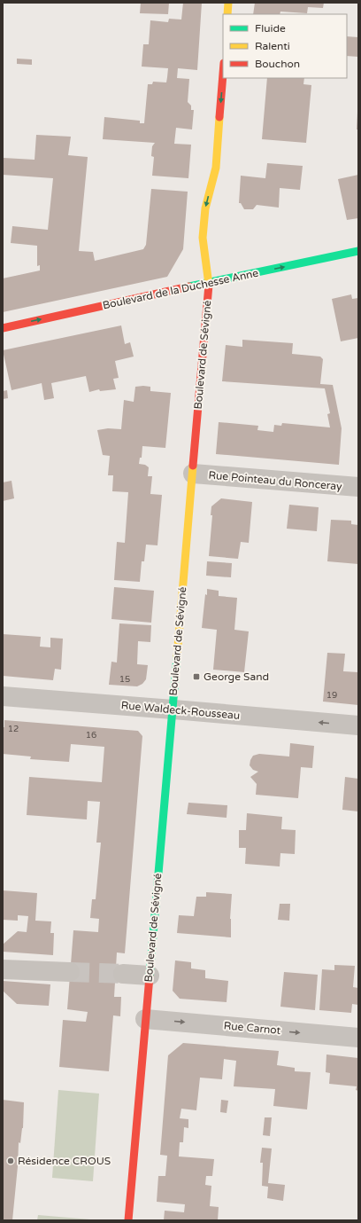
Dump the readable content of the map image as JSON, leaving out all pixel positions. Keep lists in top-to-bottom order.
{
  "streets": {
    "street": [
      "Boulevard de la Duchesse Anne",
      "Boulevard de Sévigné",
      "Rue Pointeau du Ronceray",
      "Rue Waldeck-Rousseau",
      "Rue Carnot"
    ]
  },
  "crossings": [
    ["Boulevard de la Duchesse Anne", "Boulevard de Sévigné"],
    ["Boulevard de Sévigné", "Rue Pointeau du Ronceray"],
    ["Boulevard de Sévigné", "Rue Waldeck-Rousseau"],
    ["Boulevard de Sévigné", "Rue Carnot"]
  ],
  "one_way": ["Boulevard de la Duchesse Anne", "Rue Waldeck-Rousseau", "Rue Carnot"],
  "places": {
    "transit": ["George Sand"],
    "other": ["Résidence CROUS"]
  },
  "house_numbers": [
    "15",
    "19",
    "12",
    "16"
  ],
  "legend": ["Fluide", "Ralenti", "Bouchon"]
}
